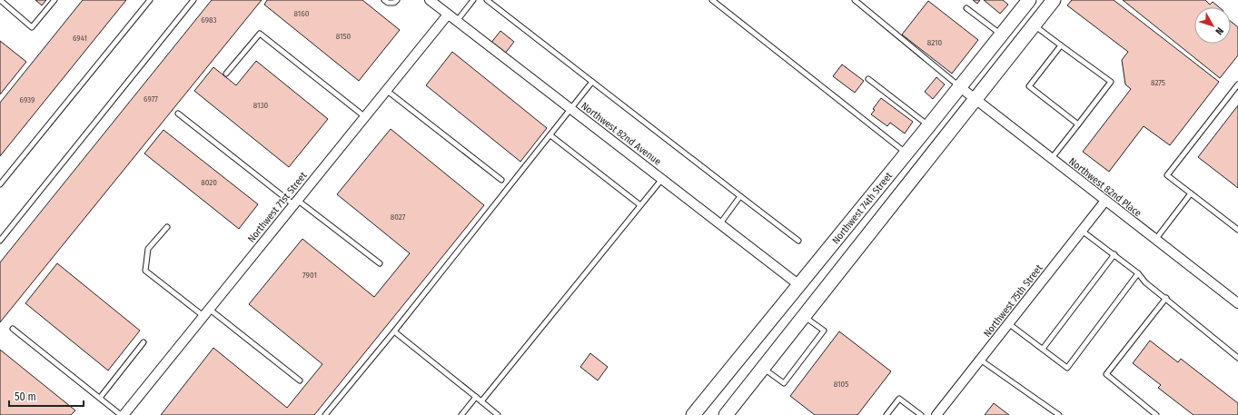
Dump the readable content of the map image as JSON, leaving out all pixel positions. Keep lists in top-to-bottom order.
{
  "streets": {
    "main road": ["Northwest 74th Street"],
    "street": [
      "Northwest 82nd Avenue",
      "Northwest 82nd Place",
      "Northwest 71st Street",
      "Northwest 75th Street"
    ]
  },
  "crossings": [
    ["Northwest 82nd Avenue", "Northwest 71st Street"],
    ["Northwest 82nd Avenue", "Northwest 74th Street"],
    ["Northwest 82nd Place", "Northwest 74th Street"],
    ["Northwest 82nd Place", "Northwest 75th Street"]
  ],
  "house_numbers": [
    "8160",
    "6983",
    "8150",
    "6941",
    "8210",
    "8275",
    "6977",
    "6939",
    "8130",
    "8020",
    "8027",
    "7901",
    "8105"
  ],
  "scale_bar": "50 m",
  "north": "bottom right"
}
